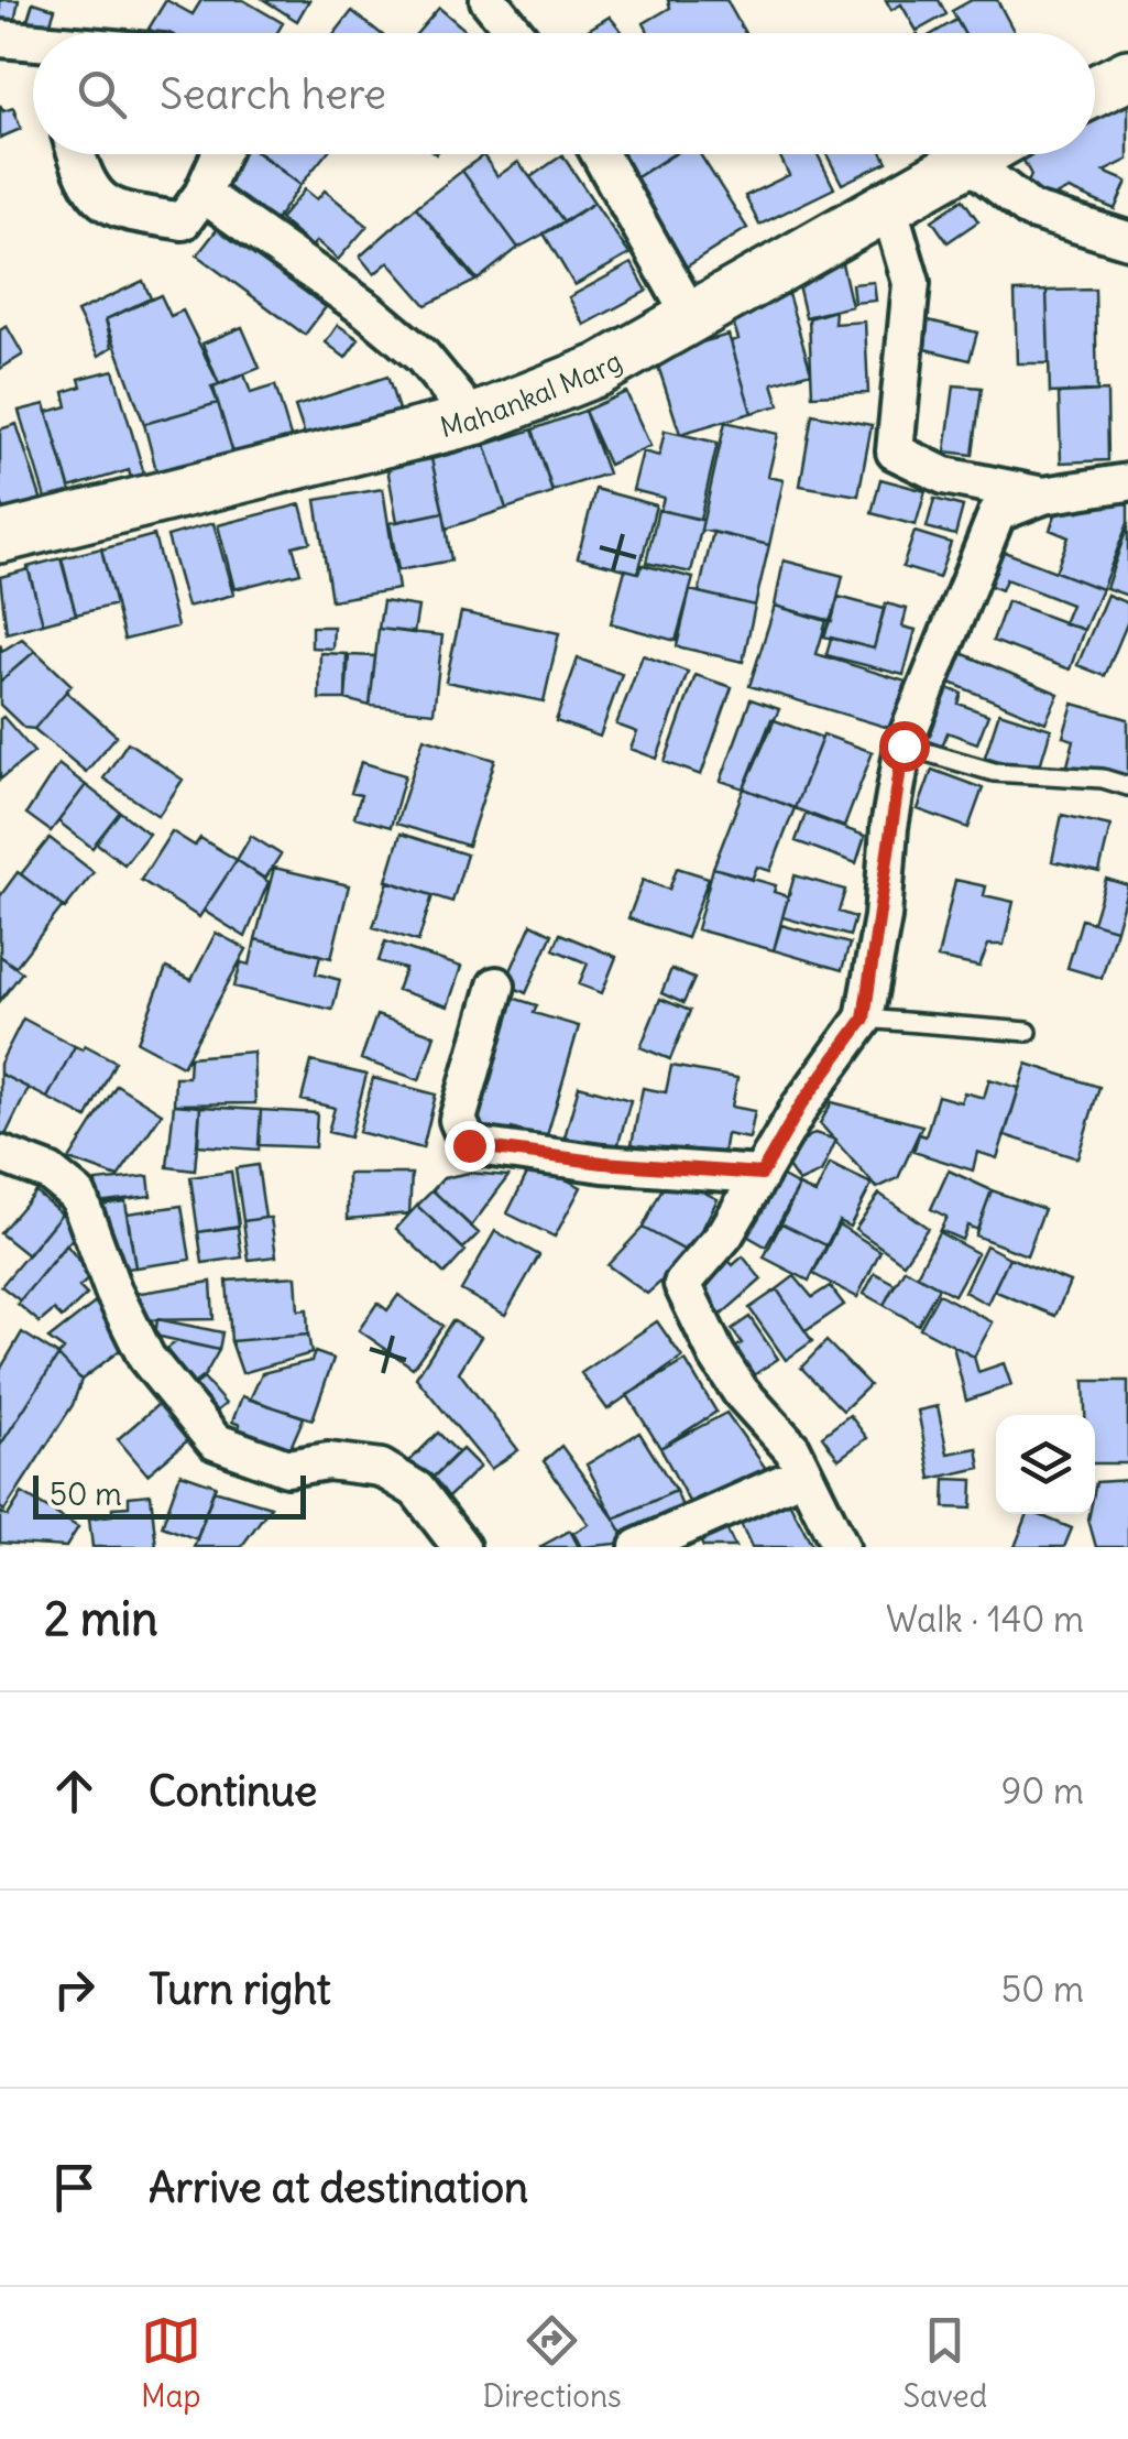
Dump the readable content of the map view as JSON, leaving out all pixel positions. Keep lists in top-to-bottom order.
{
  "streets": {
    "main road": ["Mahankal Marg"]
  },
  "scale_bar": "50 m",
  "page": {
    "search": "Search here",
    "scale": "50 m",
    "heading": ["2 min", "Walk · 140 m"],
    "list": [
      ["Continue", "90 m"],
      ["Turn right", "50 m"],
      "Arrive at destination"
    ],
    "nav": ["Map", "Directions", "Saved"]
  }
}
